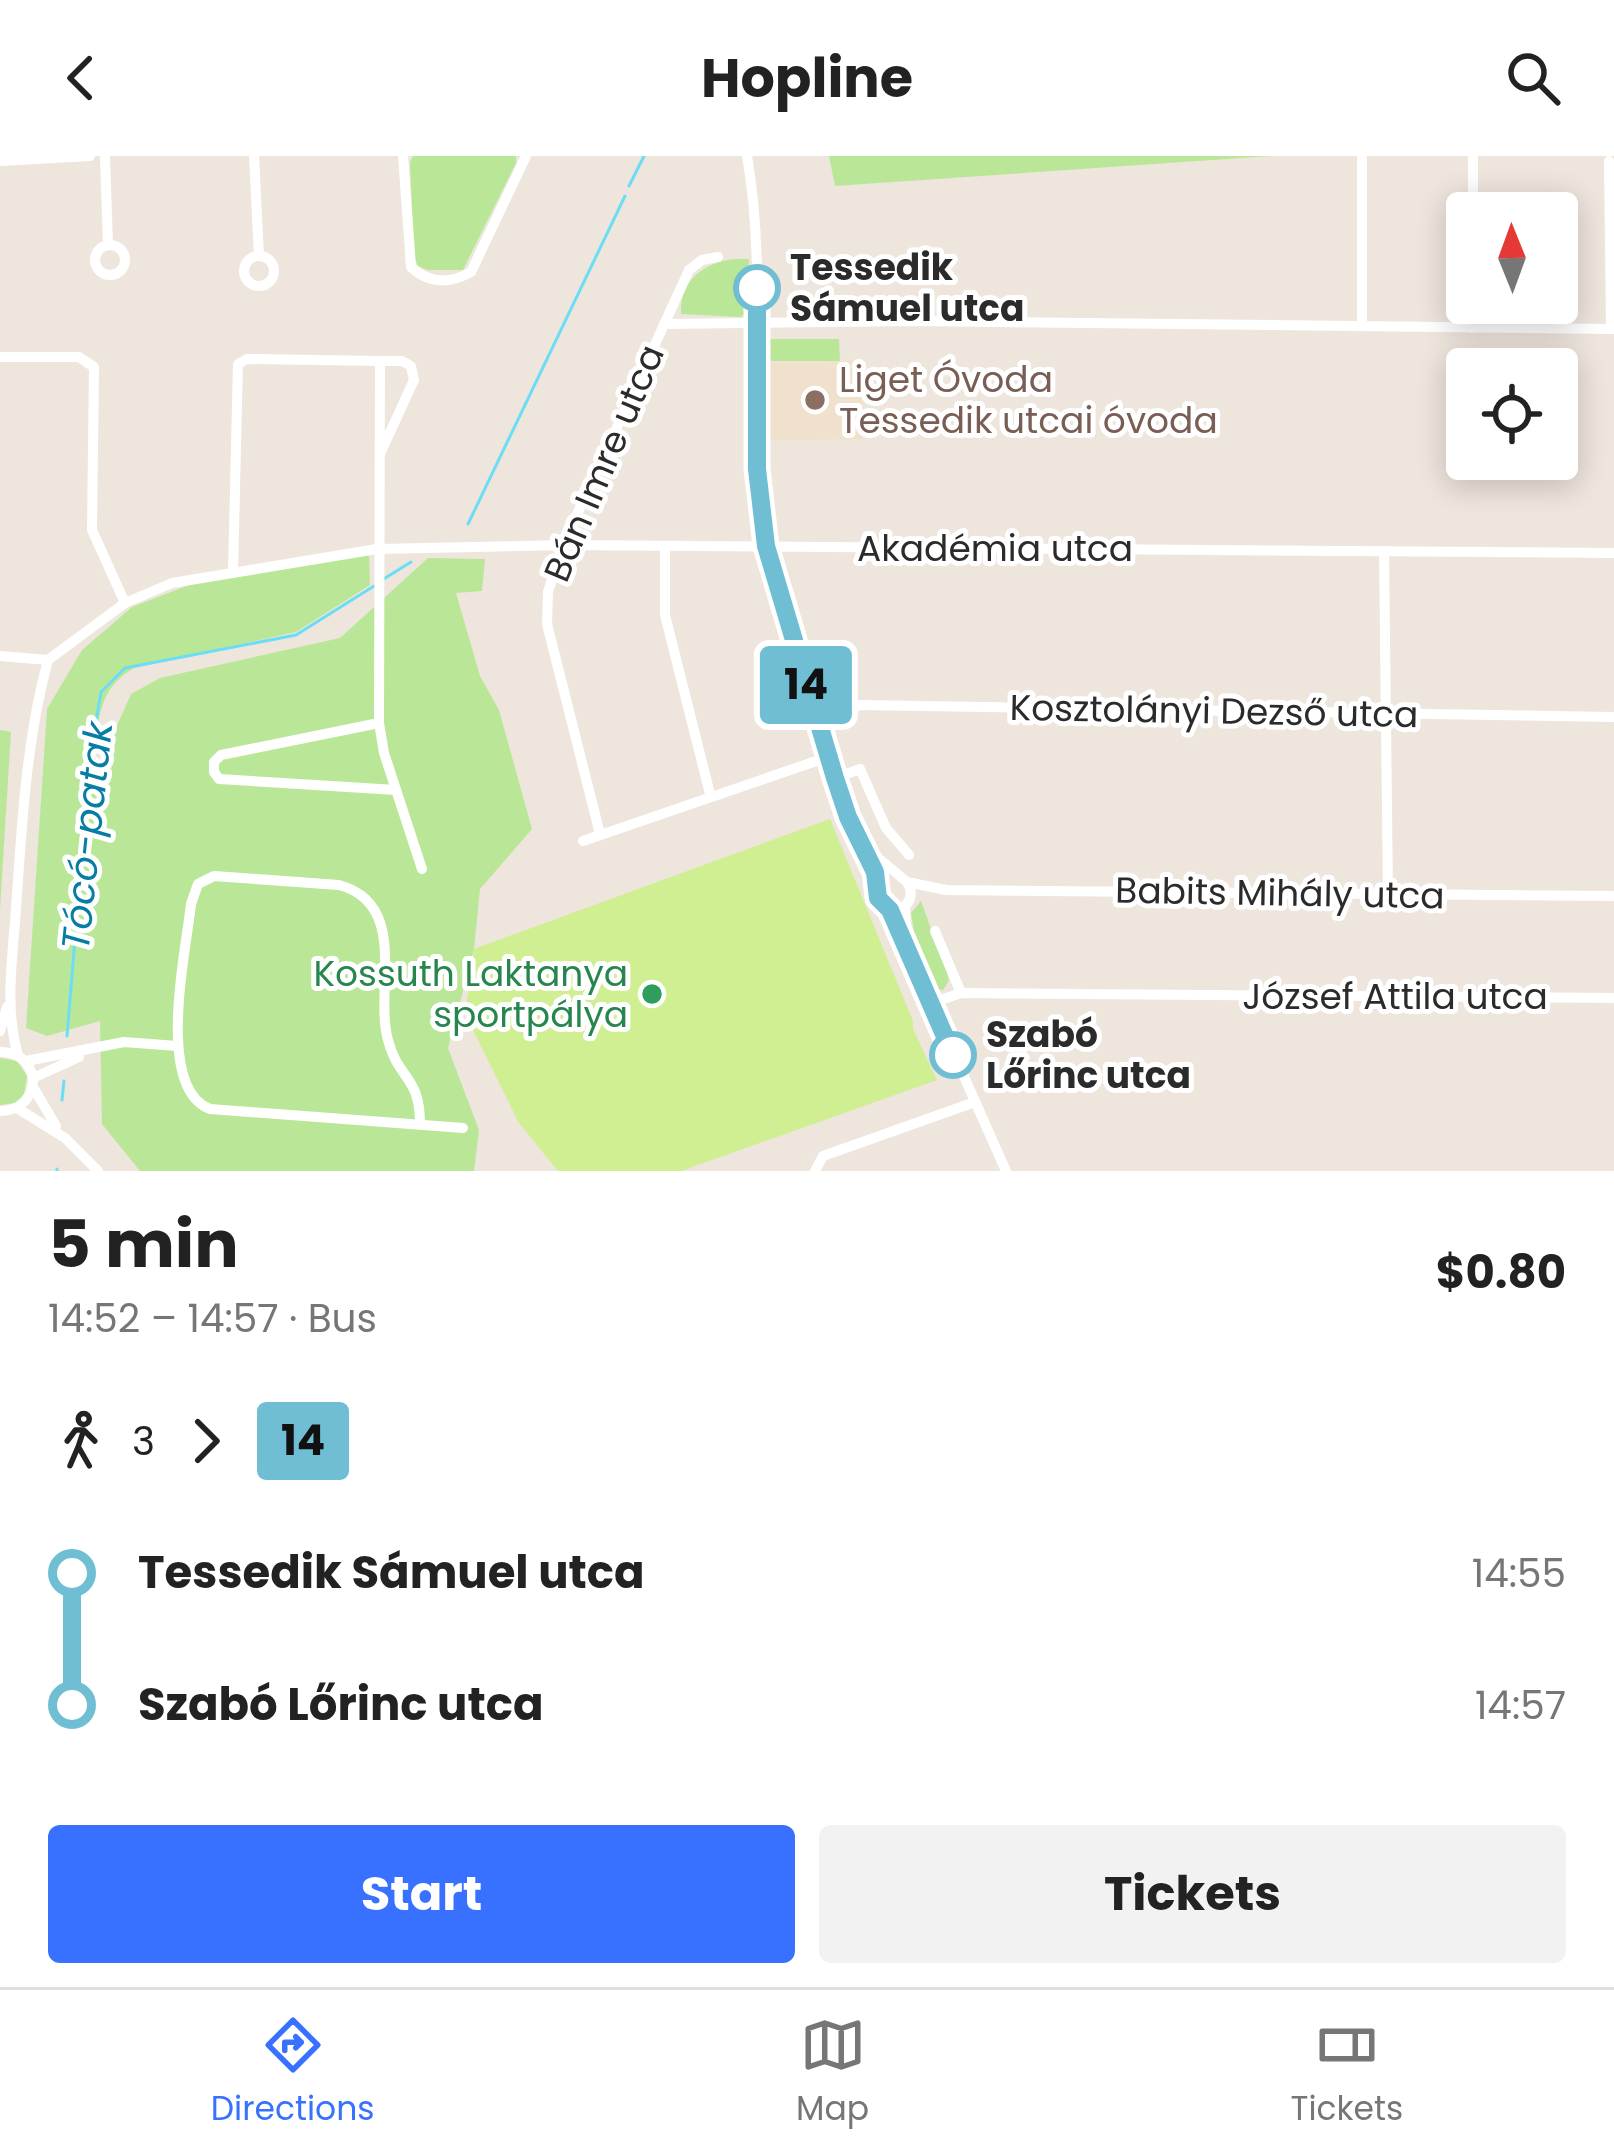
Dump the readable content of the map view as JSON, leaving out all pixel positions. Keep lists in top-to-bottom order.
{
  "streets": {
    "street": [
      "Bán Imre utca",
      "Akadémia utca",
      "Kosztolányi Dezső utca",
      "Babits Mihály utca",
      "József Attila utca"
    ]
  },
  "crossings": [
    ["Bán Imre utca", "Akadémia utca"]
  ],
  "water": ["Tócó-patak"],
  "places": [
    "Tessedik Sámuel utca",
    "Liget Óvoda Tessedik utcai óvoda",
    "Kossuth Laktanya sportpálya",
    "Szabó Lőrinc utca"
  ],
  "lines": ["bus line 14"],
  "north": "top",
  "page": {
    "header": "Hopline",
    "on_map": "14",
    "heading": ["5 min", "14:52 – 14:57 · Bus", "$0.80"],
    "legs": ["3", "14"],
    "list": [
      {
        "name": "Tessedik Sámuel utca",
        "value": "14:55"
      },
      {
        "name": "Szabó Lőrinc utca",
        "value": "14:57"
      }
    ],
    "buttons": ["Start", "Tickets"],
    "tabs": ["Directions", "Map", "Tickets"]
  }
}
